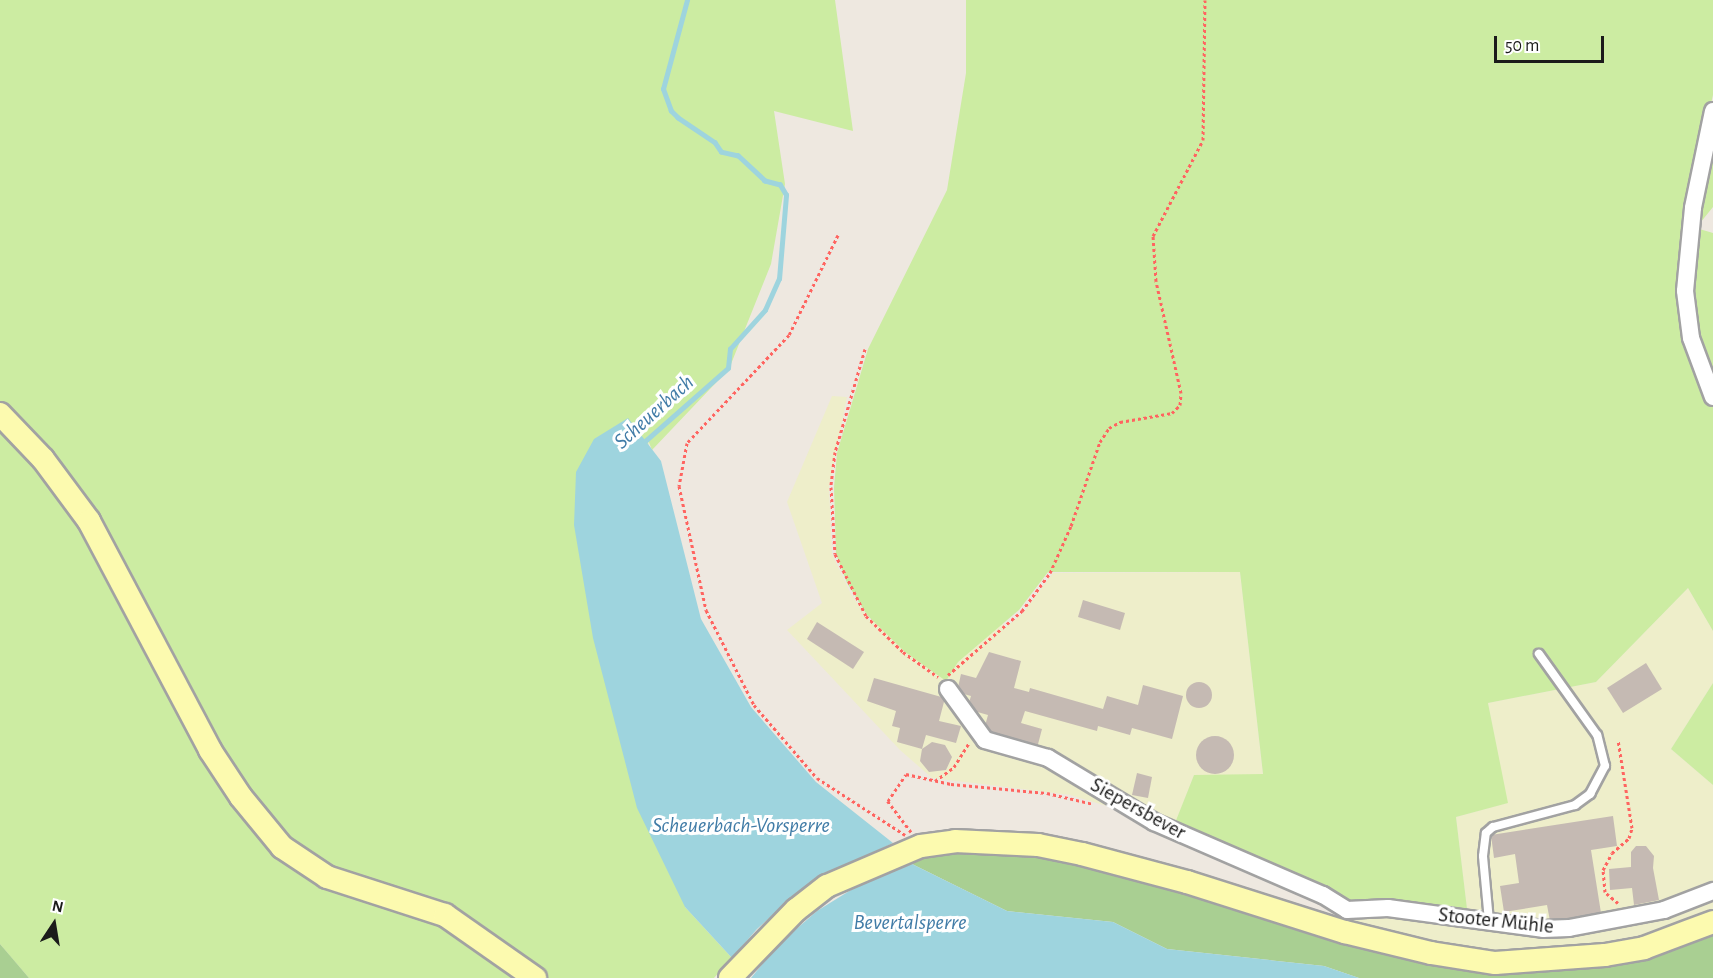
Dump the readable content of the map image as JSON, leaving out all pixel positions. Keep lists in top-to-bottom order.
{
  "streets": {
    "street": ["Siepersbever", "Stooter Mühle"]
  },
  "crossings": [
    ["Siepersbever", "Stooter Mühle"]
  ],
  "water": ["Scheuerbach", "Scheuerbach-Vorsperre", "Bevertalsperre"],
  "scale_bar": "50 m",
  "north": "top"
}
